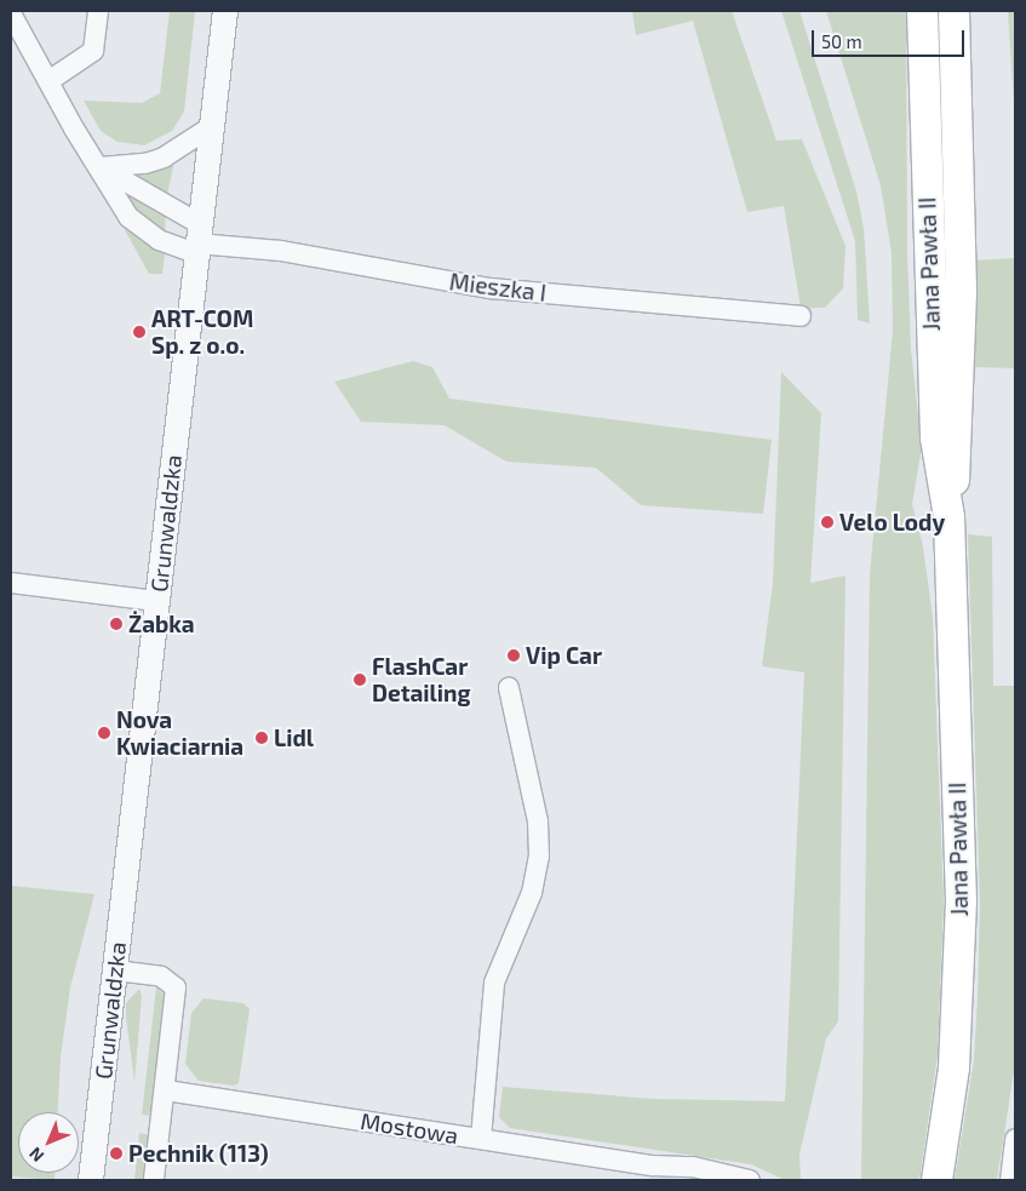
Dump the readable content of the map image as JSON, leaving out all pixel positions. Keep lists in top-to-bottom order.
{
  "streets": {
    "main road": ["Jana Pawła II"],
    "street": ["Mieszka I", "Grunwaldzka", "Mostowa"]
  },
  "crossings": [
    ["Mieszka I", "Grunwaldzka"]
  ],
  "places": [
    "ART-COM Sp. z o.o.",
    "Velo Lody",
    "Żabka",
    "Vip Car",
    "FlashCar Detailing",
    "Nova Kwiaciarnia",
    "Lidl",
    "Pechnik (113)"
  ],
  "scale_bar": "50 m",
  "north": "bottom left"
}
